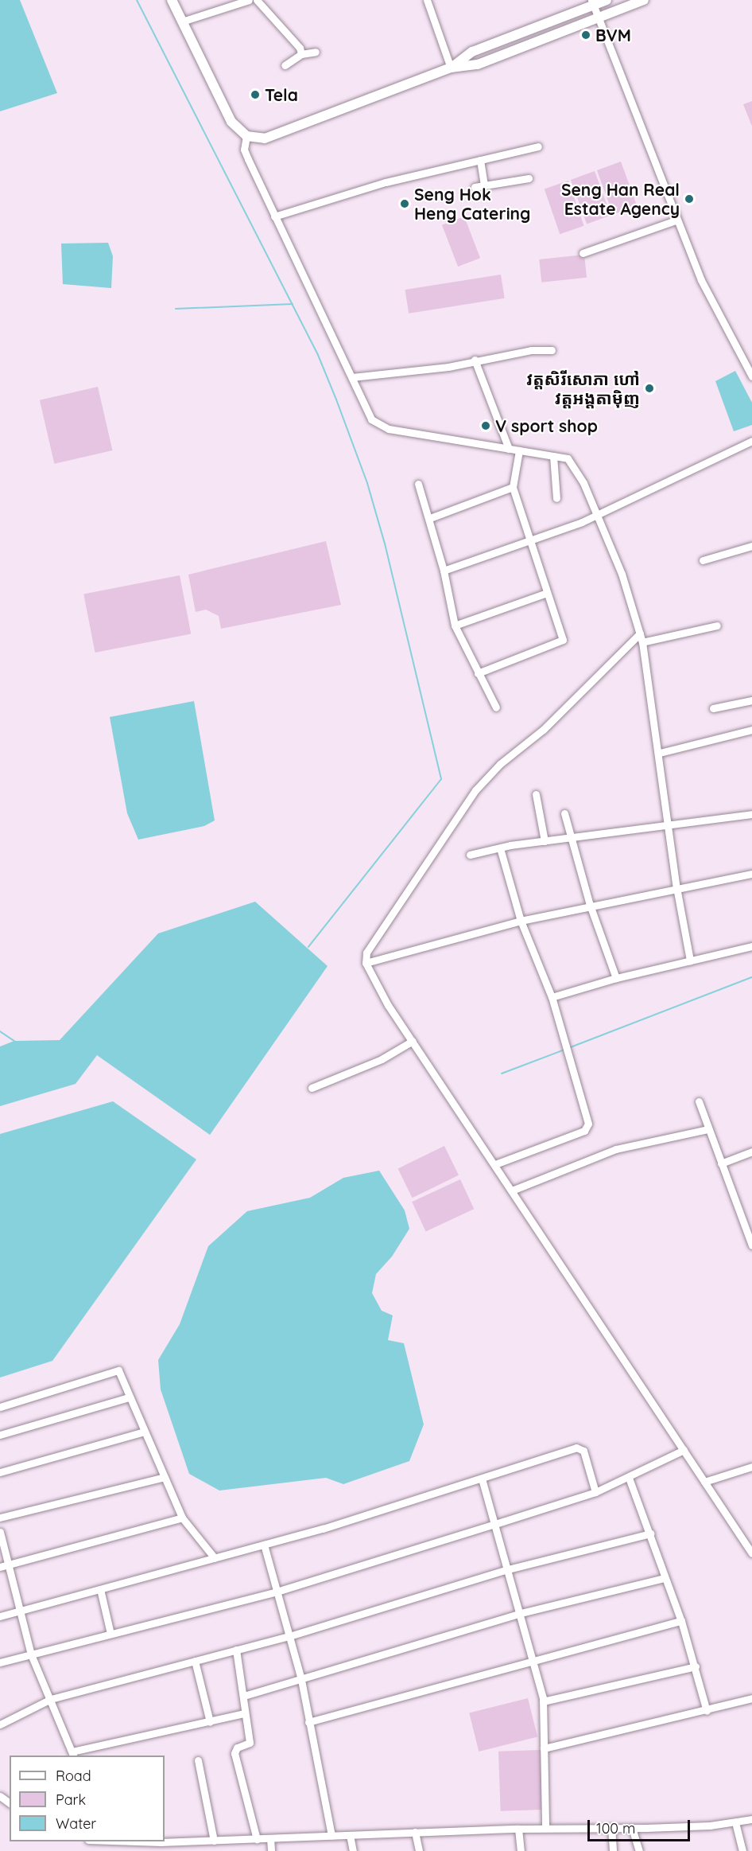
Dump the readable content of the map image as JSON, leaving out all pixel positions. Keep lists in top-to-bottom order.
{
  "places": [
    "BVM",
    "Tela",
    "Seng Han Real Estate Agency",
    "Seng Hok Heng Catering",
    "វត្តសិរីសោភា ហៅ វត្តអង្តតាម៉ិញ",
    "V sport shop"
  ],
  "legend": ["Road", "Park", "Water"],
  "scale_bar": "100 m"
}
